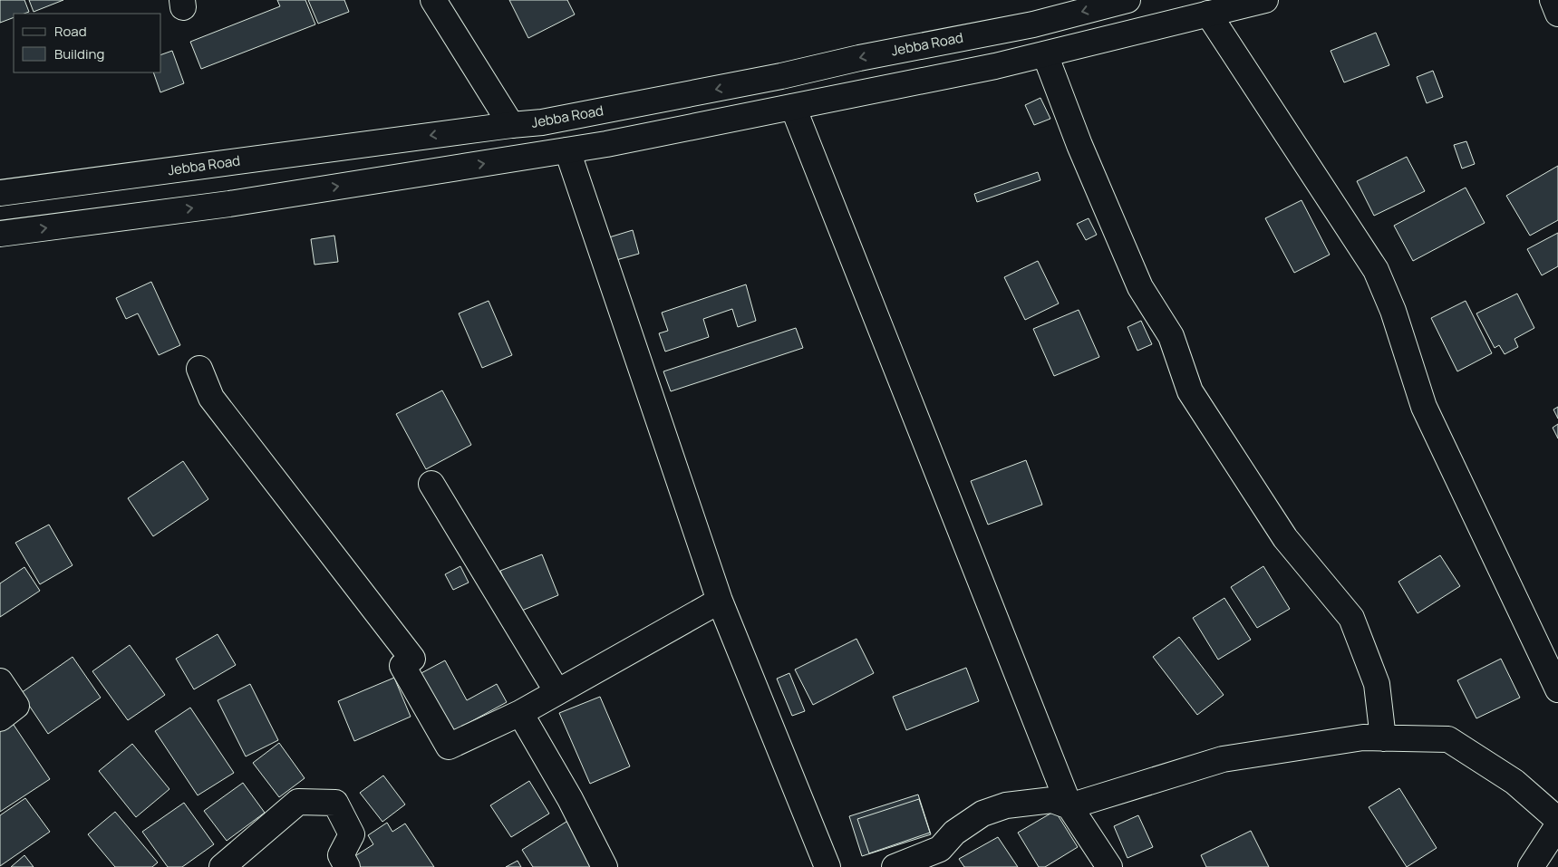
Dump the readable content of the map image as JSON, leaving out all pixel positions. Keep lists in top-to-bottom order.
{
  "streets": {
    "main road": ["Jebba Road"]
  },
  "legend": ["Road", "Building"]
}
